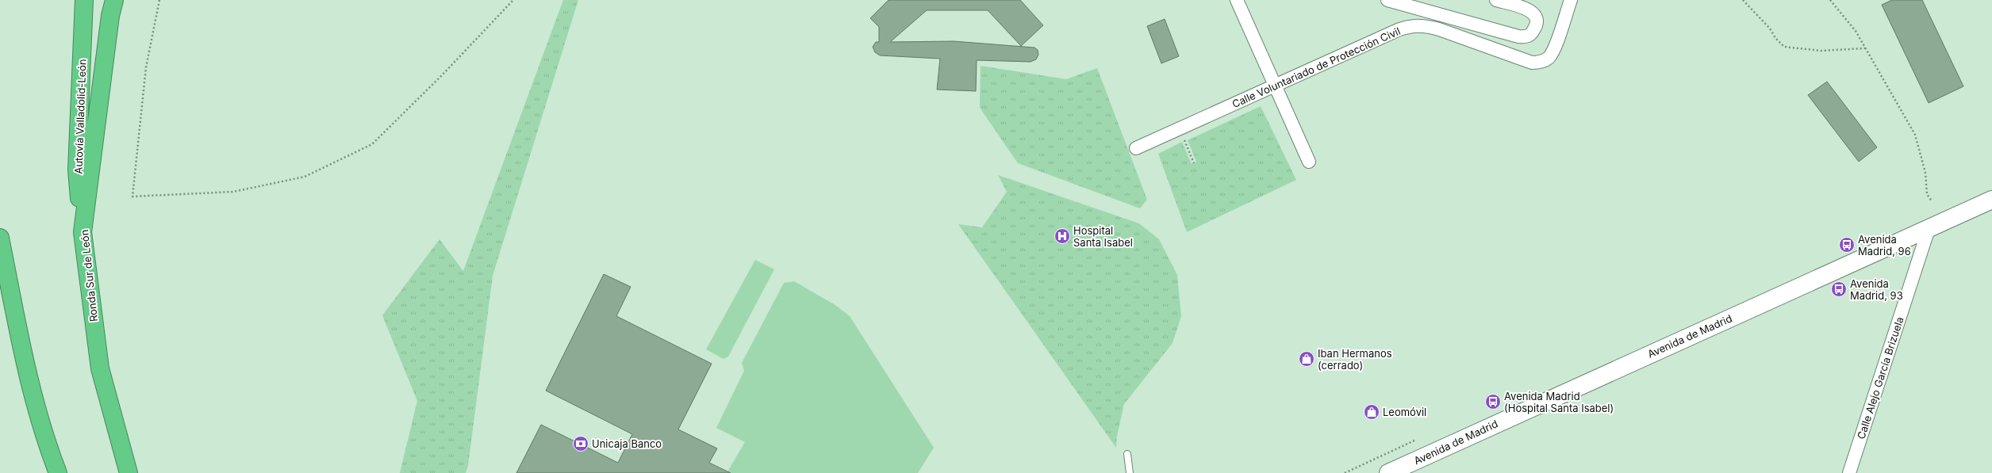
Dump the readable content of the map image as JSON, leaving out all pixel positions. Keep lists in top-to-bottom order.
{
  "streets": {
    "highway": ["Autovía Valladolid-León", "Ronda Sur de León"],
    "main road": ["Avenida de Madrid"],
    "street": ["Calle Voluntariado de Protección Civil", "Calle Alejo García Brizuela"]
  },
  "crossings": [
    ["Autovía Valladolid-León", "Ronda Sur de León"],
    ["Avenida de Madrid", "Calle Alejo García Brizuela"]
  ],
  "places": {
    "hospital": ["Hospital Santa Isabel"],
    "bus stop": ["Avenida Madrid, 96", "Avenida Madrid, 93", "Avenida Madrid (Hospital Santa Isabel)"],
    "shop": ["Iban Hermanos (cerrado)", "Leomóvil"],
    "bank": ["Unicaja Banco"]
  }
}
